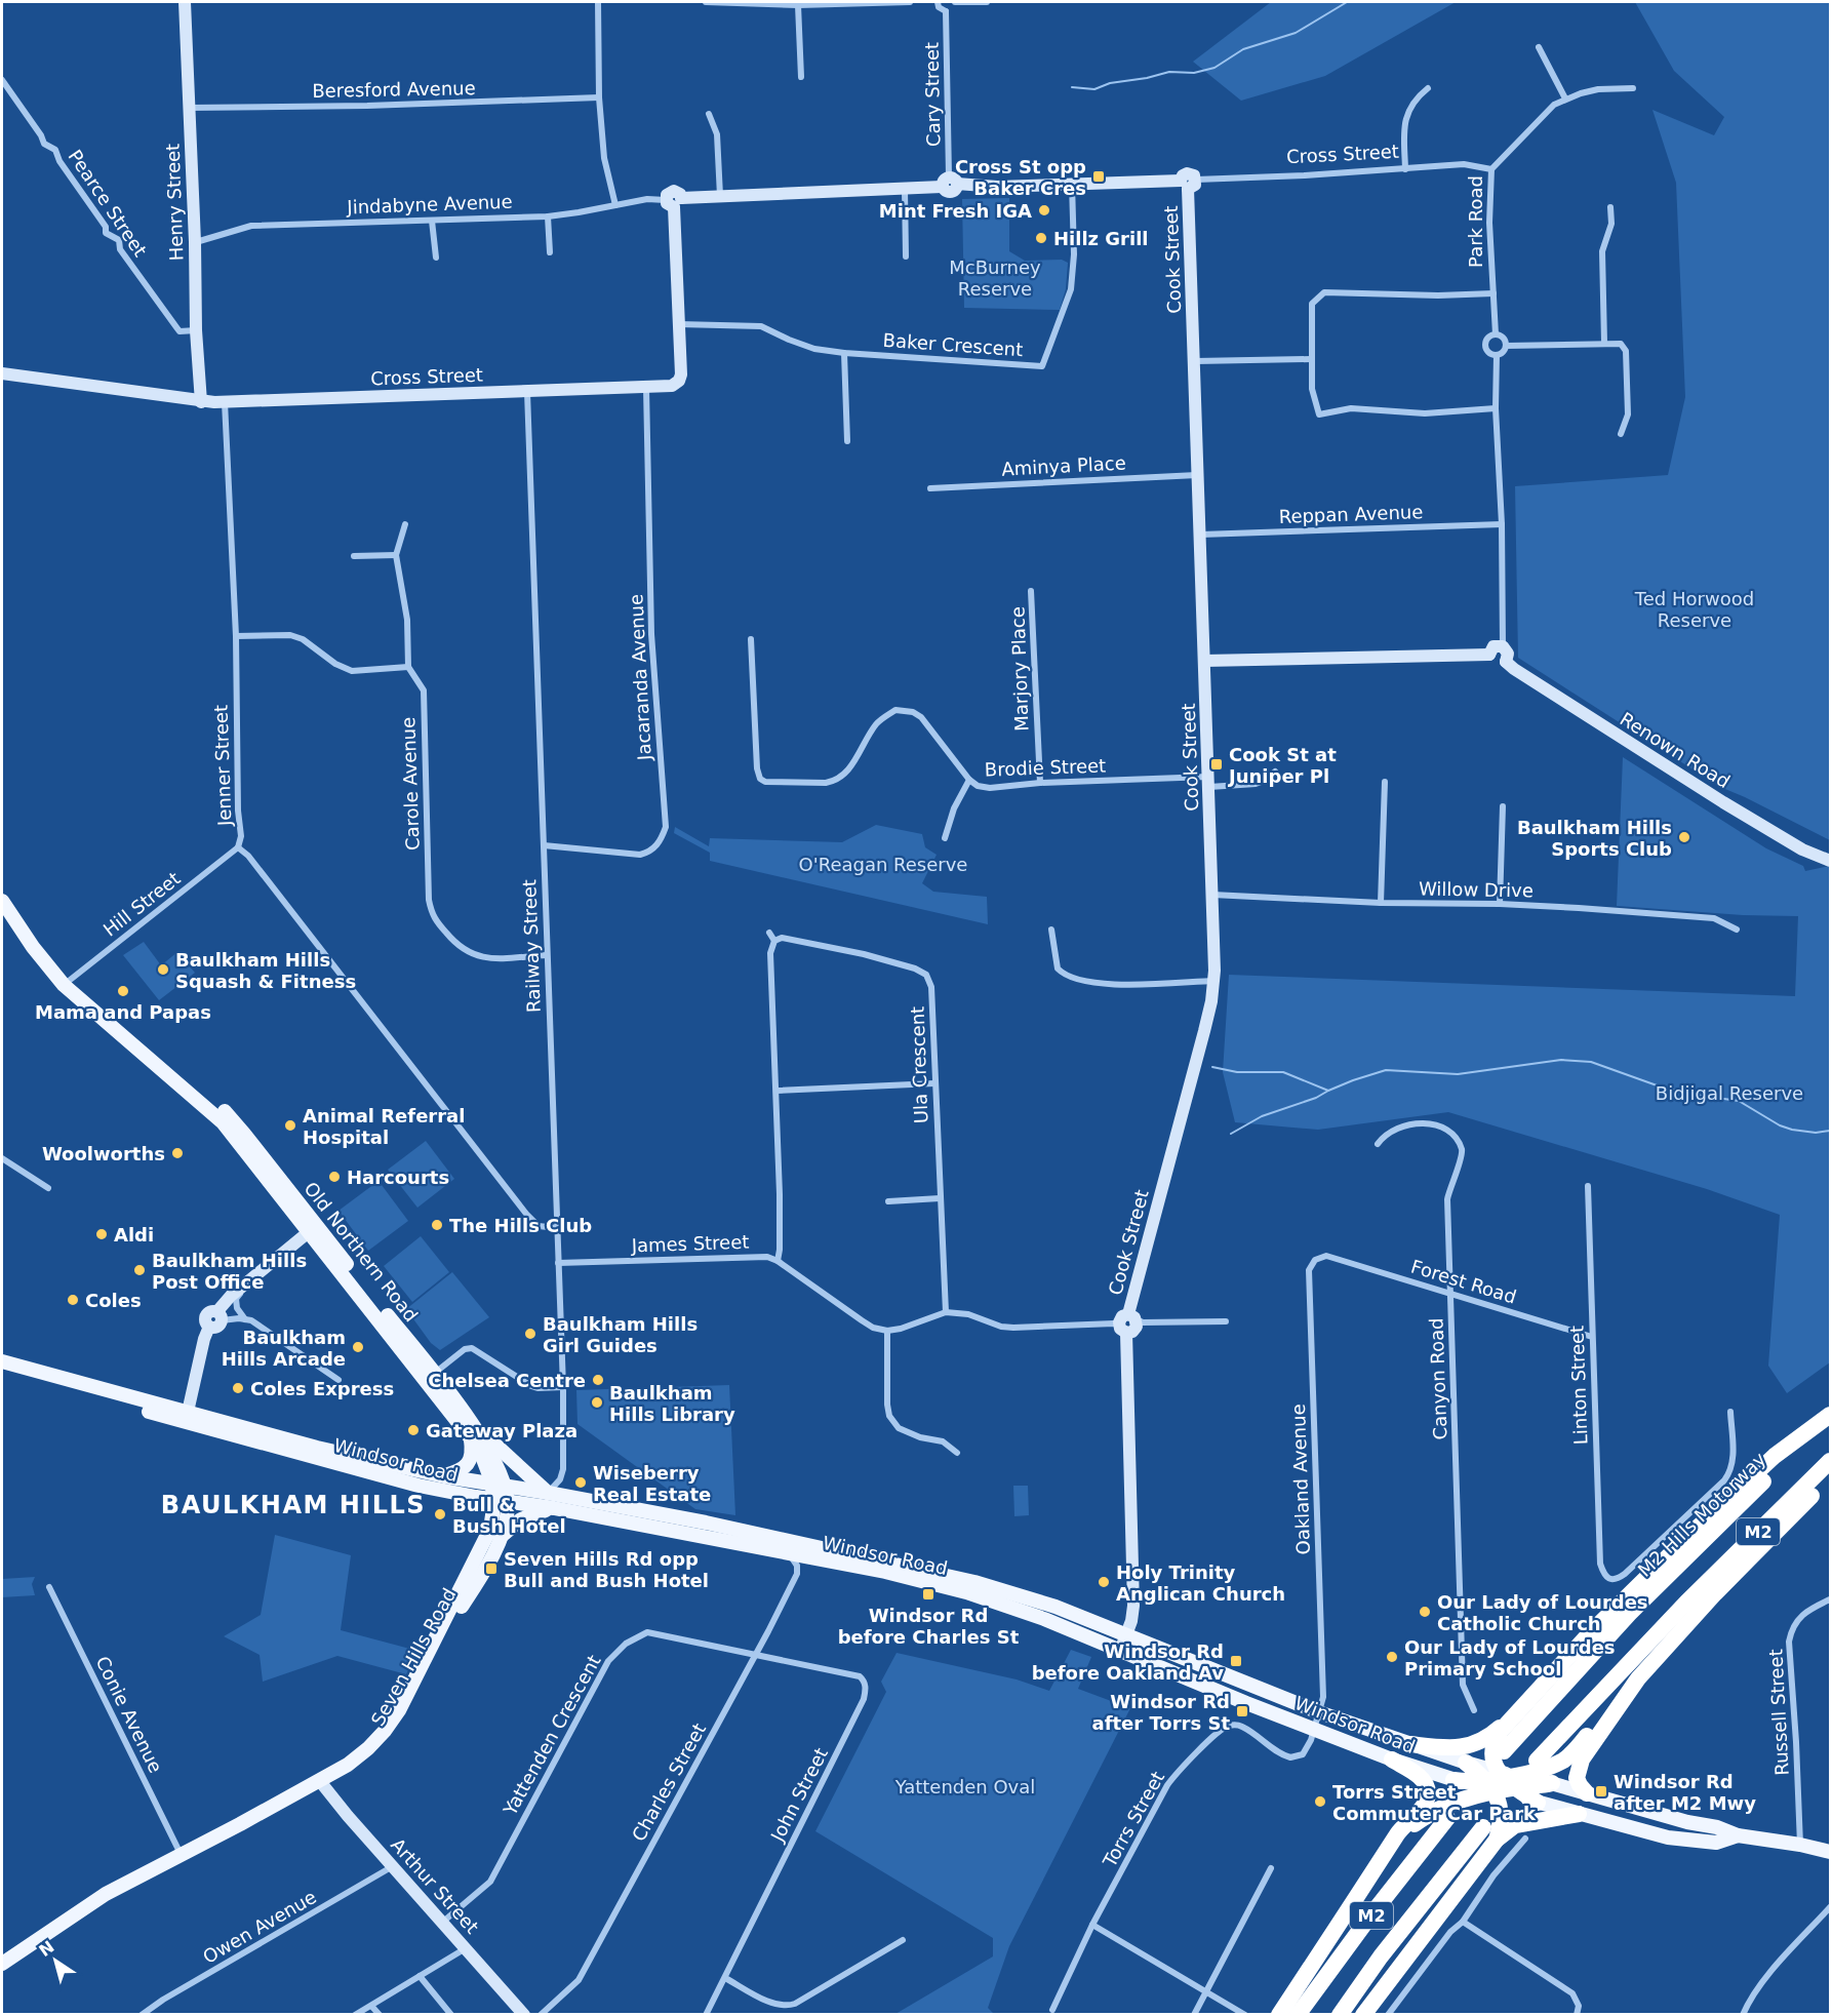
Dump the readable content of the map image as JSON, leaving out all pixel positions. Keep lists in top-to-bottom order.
{
  "streets": {
    "highway": ["M2 Hills Motorway", "M2"],
    "main road": ["Old Northern Road", "Windsor Road", "Seven Hills Road"],
    "street": [
      "Beresford Avenue",
      "Cary Street",
      "Cross Street",
      "Henry Street",
      "Pearce Street",
      "Jindabyne Avenue",
      "Park Road",
      "Cook Street",
      "Baker Crescent",
      "Aminya Place",
      "Reppan Avenue",
      "Marjory Place",
      "Jacaranda Avenue",
      "Renown Road",
      "Jenner Street",
      "Brodie Street",
      "Carole Avenue",
      "Willow Drive",
      "Hill Street",
      "Railway Street",
      "Ula Crescent",
      "James Street",
      "Forest Road",
      "Canyon Road",
      "Linton Street",
      "Oakland Avenue",
      "Russell Street",
      "Conie Avenue",
      "Yattenden Crescent",
      "Charles Street",
      "John Street",
      "Torrs Street",
      "Arthur Street",
      "Owen Avenue"
    ]
  },
  "crossings": [
    ["Beresford Avenue", "Henry Street"],
    ["Cary Street", "Cross Street"],
    ["Cross Street", "Henry Street"],
    ["Cross Street", "Jindabyne Avenue"],
    ["Cross Street", "Park Road"],
    ["Cross Street", "Cook Street"],
    ["Cross Street", "Baker Crescent"],
    ["Cross Street", "Jacaranda Avenue"],
    ["Cross Street", "Jenner Street"],
    ["Cross Street", "Railway Street"],
    ["Henry Street", "Pearce Street"],
    ["Henry Street", "Jindabyne Avenue"],
    ["Cook Street", "Aminya Place"],
    ["Cook Street", "Reppan Avenue"],
    ["Cook Street", "Brodie Street"],
    ["Cook Street", "Willow Drive"],
    ["Marjory Place", "Brodie Street"],
    ["Jacaranda Avenue", "Railway Street"],
    ["Jenner Street", "Hill Street"],
    ["Jenner Street", "Railway Street"],
    ["Carole Avenue", "Railway Street"],
    ["Hill Street", "Old Northern Road"],
    ["Railway Street", "James Street"],
    ["Railway Street", "Windsor Road"],
    ["Old Northern Road", "Windsor Road"],
    ["Old Northern Road", "Seven Hills Road"],
    ["Forest Road", "Canyon Road"],
    ["Forest Road", "Linton Street"],
    ["Forest Road", "Oakland Avenue"],
    ["Windsor Road", "Oakland Avenue"],
    ["Windsor Road", "Seven Hills Road"],
    ["Windsor Road", "Charles Street"],
    ["Windsor Road", "Torrs Street"],
    ["Seven Hills Road", "Conie Avenue"],
    ["Seven Hills Road", "Arthur Street"],
    ["Yattenden Crescent", "Charles Street"],
    ["Yattenden Crescent", "John Street"],
    ["Yattenden Crescent", "Arthur Street"],
    ["Charles Street", "John Street"],
    ["Arthur Street", "Owen Avenue"]
  ],
  "districts": ["BAULKHAM HILLS"],
  "parks": [
    "McBurney Reserve",
    "Ted Horwood Reserve",
    "O'Reagan Reserve",
    "Bidjigal Reserve",
    "Yattenden Oval"
  ],
  "places": {
    "transit": [
      "Cross St opp Baker Cres",
      "Cook St at Juniper Pl",
      "Seven Hills Rd opp Bull and Bush Hotel",
      "Windsor Rd before Charles St",
      "Windsor Rd before Oakland Av",
      "Windsor Rd after Torrs St",
      "Windsor Rd after M2 Mwy"
    ],
    "other": [
      "Mint Fresh IGA",
      "Hillz Grill",
      "Baulkham Hills Sports Club",
      "Baulkham Hills Squash & Fitness",
      "Mama and Papas",
      "Animal Referral Hospital",
      "Woolworths",
      "Harcourts",
      "The Hills Club",
      "Aldi",
      "Baulkham Hills Post Office",
      "Coles",
      "Baulkham Hills Girl Guides",
      "Baulkham Hills Arcade",
      "Chelsea Centre",
      "Coles Express",
      "Baulkham Hills Library",
      "Gateway Plaza",
      "Wiseberry Real Estate",
      "Bull & Bush Hotel",
      "Holy Trinity Anglican Church",
      "Our Lady of Lourdes Catholic Church",
      "Our Lady of Lourdes Primary School",
      "Torrs Street Commuter Car Park"
    ]
  },
  "north": "top left"
}
